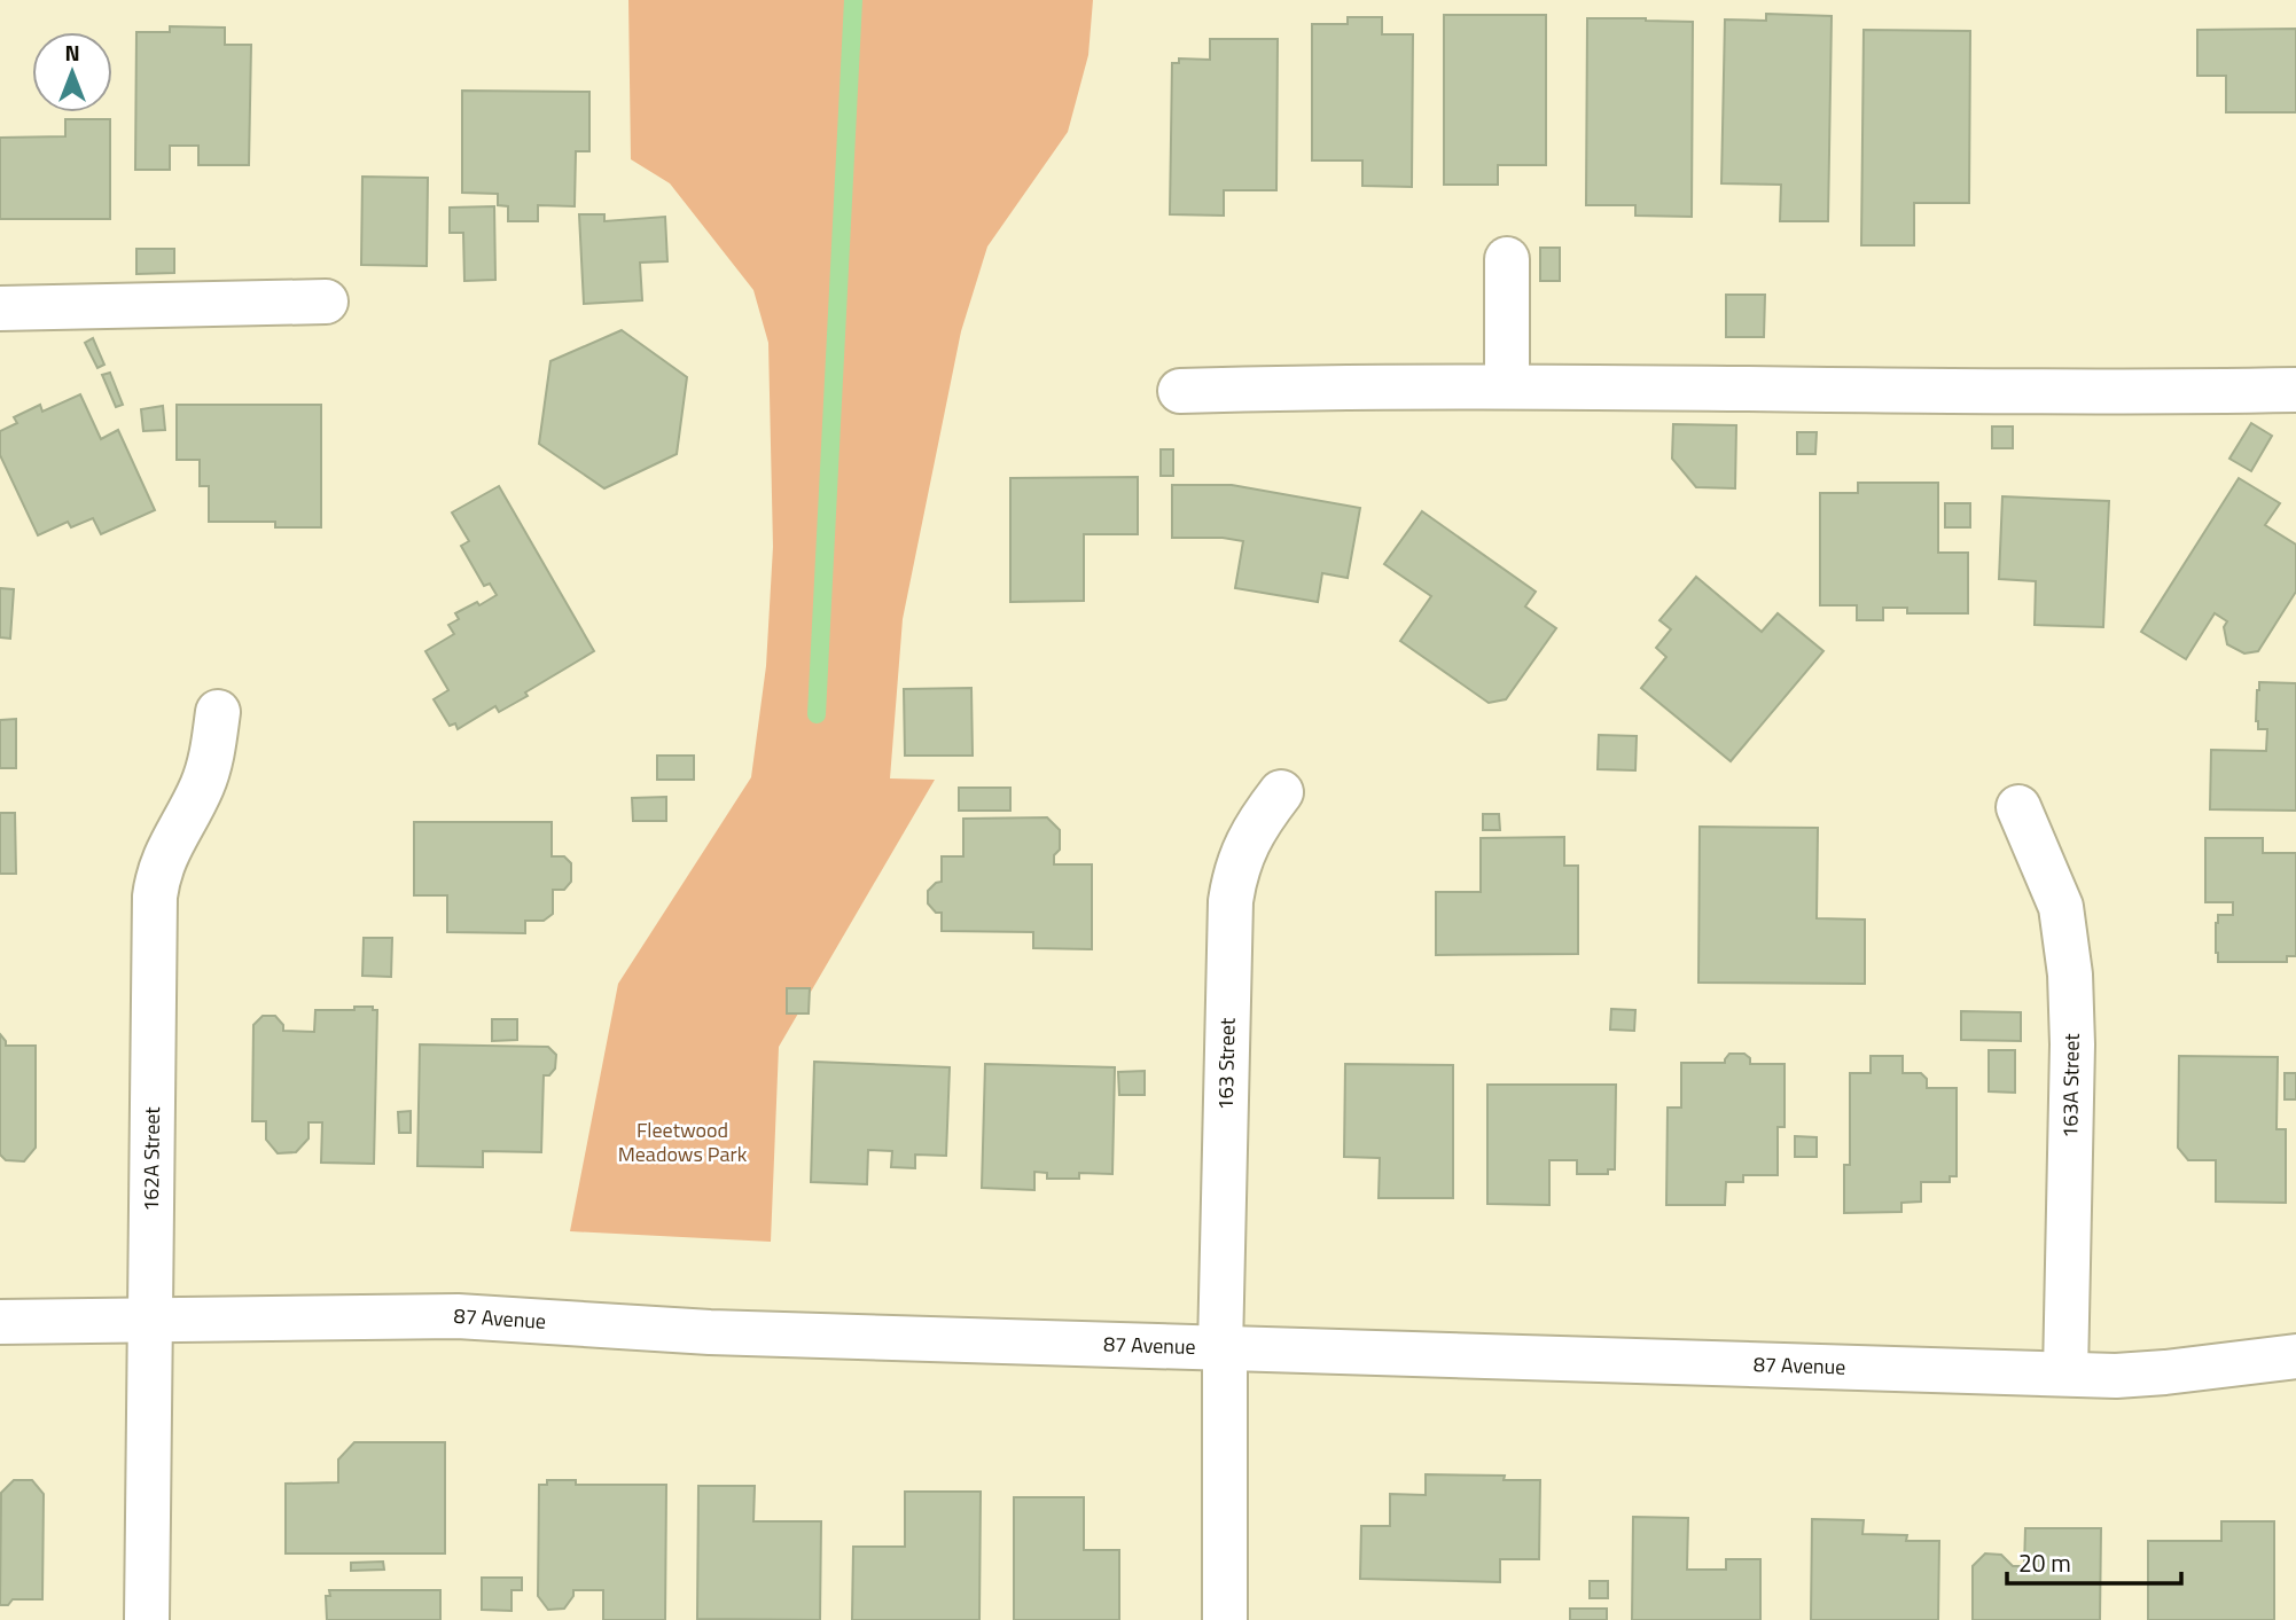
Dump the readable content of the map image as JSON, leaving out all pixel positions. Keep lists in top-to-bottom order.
{
  "streets": {
    "street": [
      "163 Street",
      "163A Street",
      "162A Street",
      "87 Avenue"
    ]
  },
  "crossings": [
    ["163 Street", "87 Avenue"],
    ["163A Street", "87 Avenue"],
    ["162A Street", "87 Avenue"]
  ],
  "parks": ["Fleetwood Meadows Park"],
  "scale_bar": "20 m",
  "north": "top"
}
